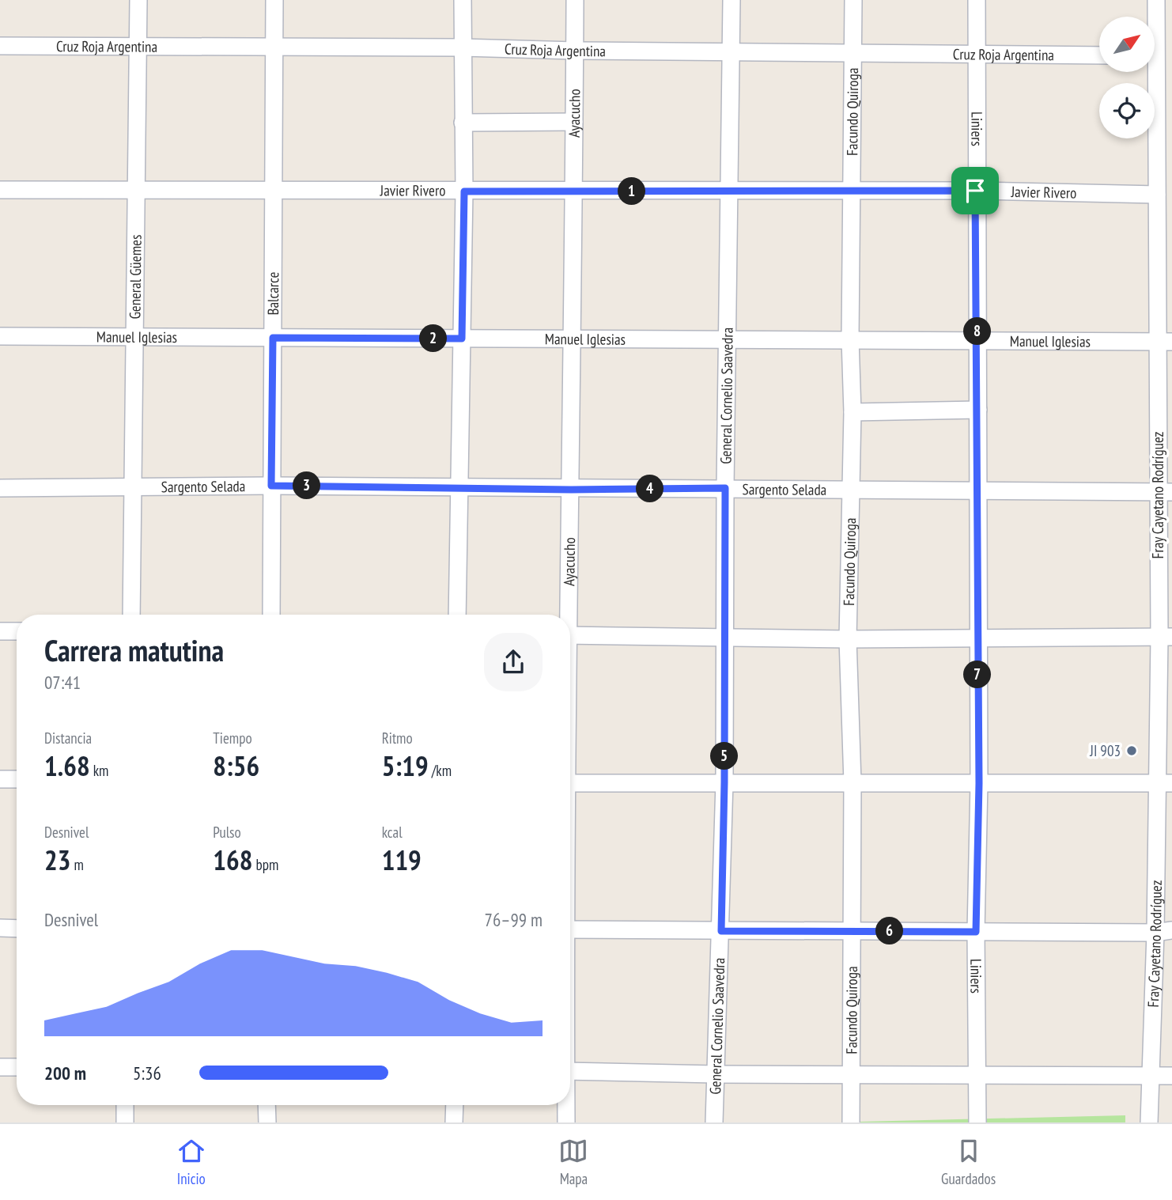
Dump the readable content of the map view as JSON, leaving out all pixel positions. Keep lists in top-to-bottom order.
{
  "streets": {
    "street": [
      "Cruz Roja Argentina",
      "Ayacucho",
      "Facundo Quiroga",
      "Liniers",
      "Javier Rivero",
      "General Güemes",
      "Balcarce",
      "Manuel Iglesias",
      "General Cornelio Saavedra",
      "Sargento Selada",
      "Fray Cayetano Rodríguez"
    ]
  },
  "crossings": [
    ["Cruz Roja Argentina", "Ayacucho"],
    ["Cruz Roja Argentina", "Facundo Quiroga"],
    ["Cruz Roja Argentina", "Liniers"],
    ["Cruz Roja Argentina", "General Güemes"],
    ["Cruz Roja Argentina", "Balcarce"],
    ["Cruz Roja Argentina", "General Cornelio Saavedra"],
    ["Ayacucho", "Javier Rivero"],
    ["Ayacucho", "Manuel Iglesias"],
    ["Ayacucho", "Sargento Selada"],
    ["Facundo Quiroga", "Javier Rivero"],
    ["Facundo Quiroga", "Manuel Iglesias"],
    ["Facundo Quiroga", "Sargento Selada"],
    ["Liniers", "Javier Rivero"],
    ["Liniers", "Manuel Iglesias"],
    ["Liniers", "Sargento Selada"],
    ["Javier Rivero", "General Güemes"],
    ["Javier Rivero", "Balcarce"],
    ["Javier Rivero", "General Cornelio Saavedra"],
    ["Javier Rivero", "Fray Cayetano Rodríguez"],
    ["General Güemes", "Manuel Iglesias"],
    ["General Güemes", "Sargento Selada"],
    ["Balcarce", "Manuel Iglesias"],
    ["Balcarce", "Sargento Selada"],
    ["Manuel Iglesias", "General Cornelio Saavedra"],
    ["Manuel Iglesias", "Fray Cayetano Rodríguez"],
    ["General Cornelio Saavedra", "Sargento Selada"],
    ["Sargento Selada", "Fray Cayetano Rodríguez"]
  ],
  "places": ["JI 903"],
  "north": "top right",
  "page": {
    "pins": [
      "1",
      "8",
      "2",
      "3",
      "4",
      "7",
      "5",
      "6"
    ],
    "heading": ["Carrera matutina", "07:41"],
    "stats": [
      ["Distancia", "1.68 km"],
      ["Tiempo", "8:56"],
      ["Ritmo", "5:19 /km"],
      ["Desnivel", "23 m"],
      ["Pulso", "168 bpm"],
      ["kcal", "119"]
    ],
    "chart": ["Desnivel", "76–99 m"],
    "list": [
      {
        "name": "200 m",
        "note": "5:36"
      }
    ],
    "tabs": ["Inicio", "Mapa", "Guardados"]
  }
}
